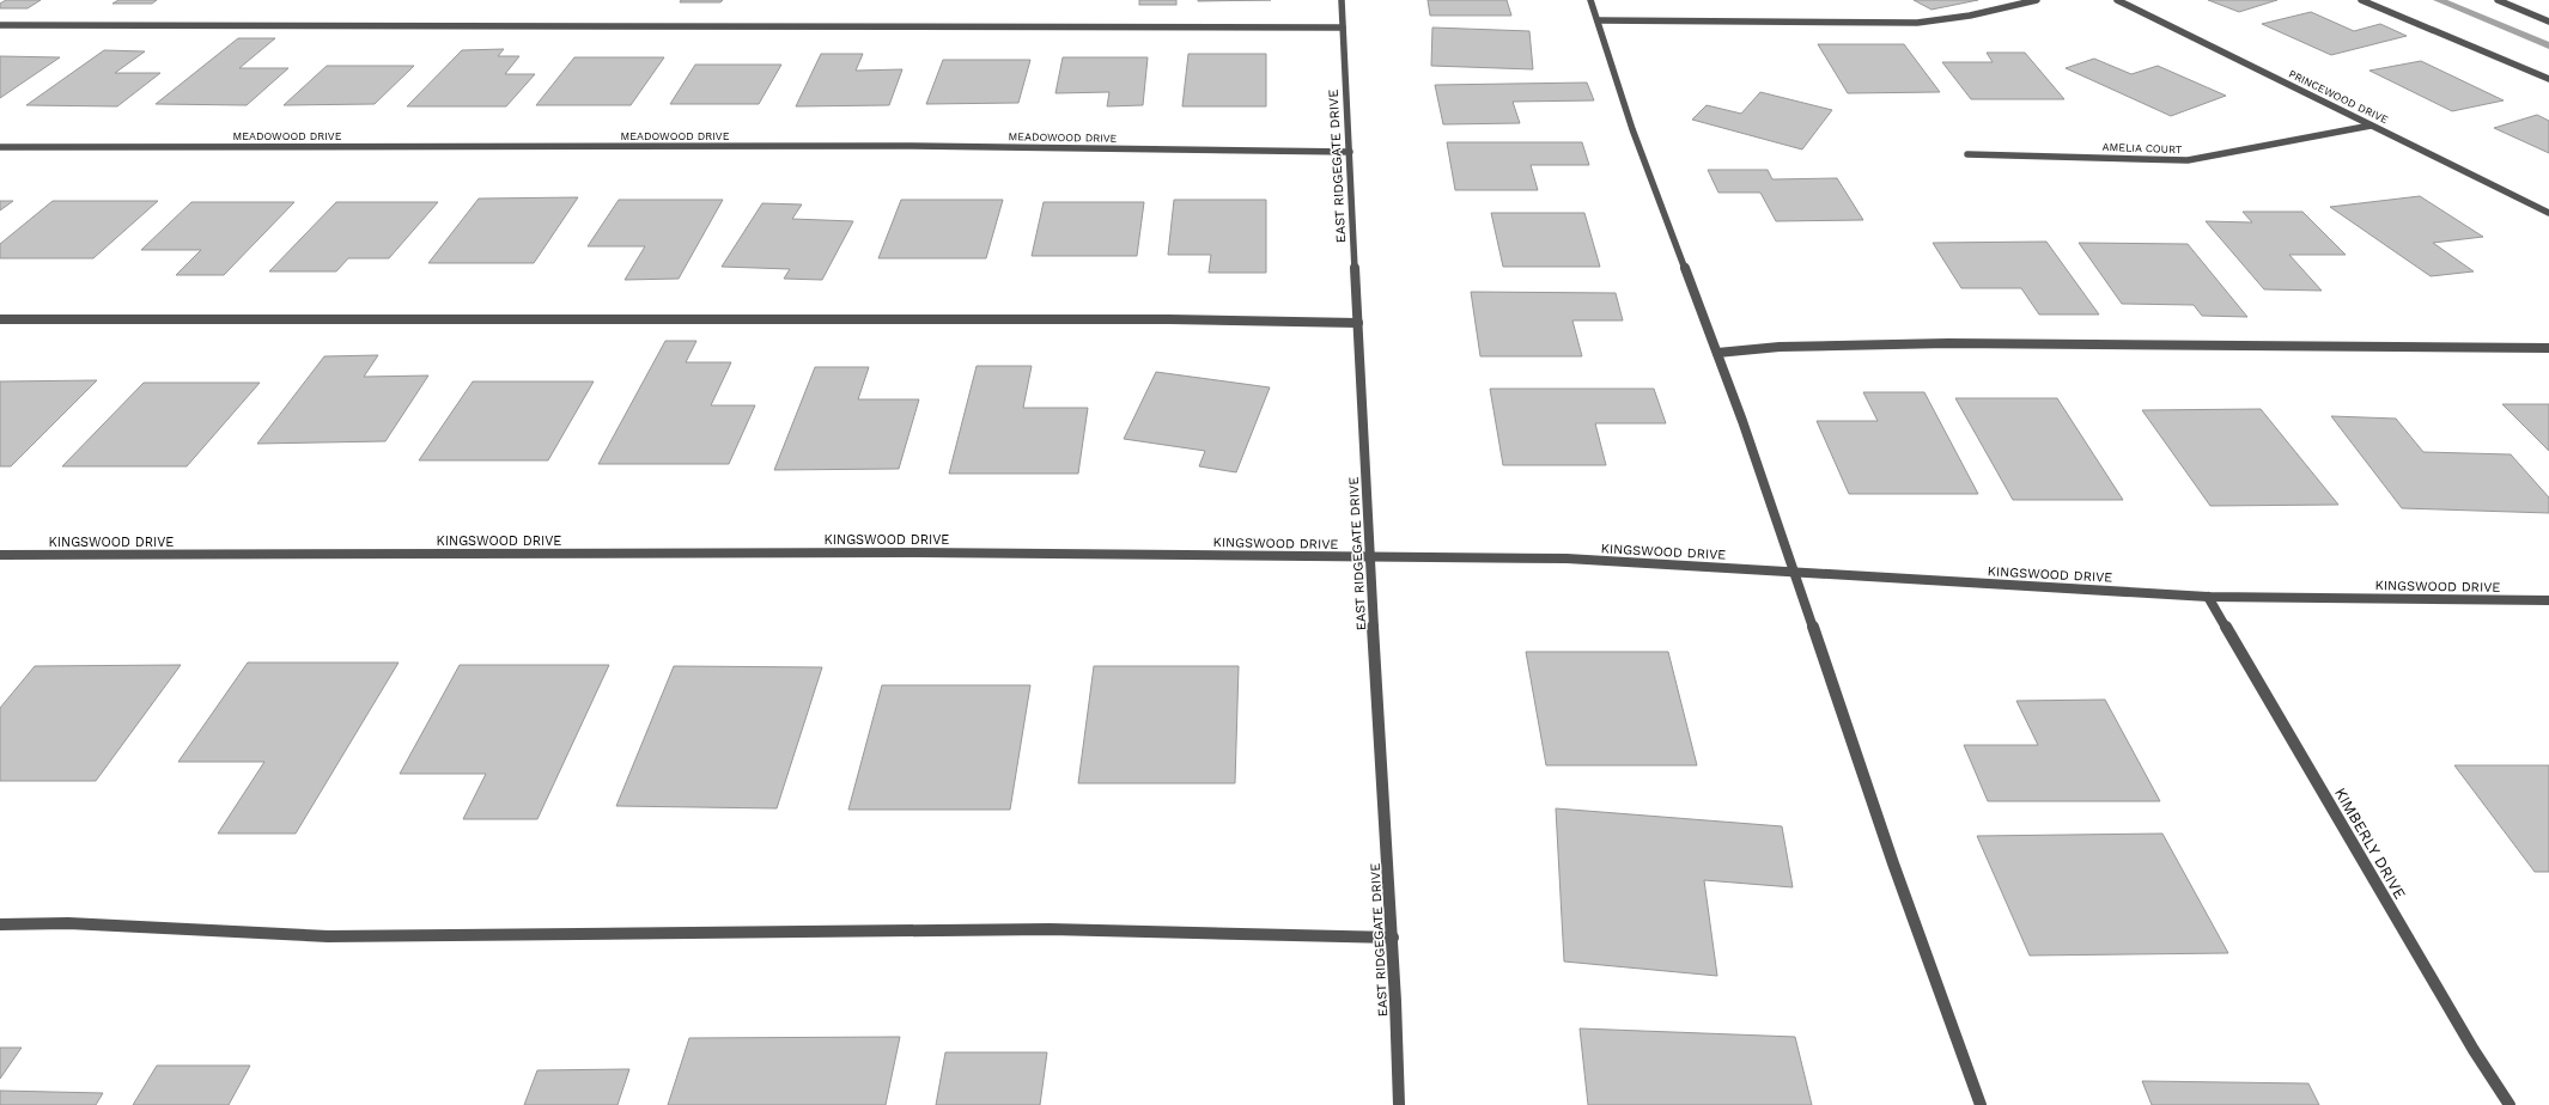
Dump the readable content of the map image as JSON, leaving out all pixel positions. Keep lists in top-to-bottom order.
{
  "streets": {
    "street": [
      "PRINCEWOOD DRIVE",
      "MEADOWOOD DRIVE",
      "AMELIA COURT",
      "EAST RIDGEGATE DRIVE",
      "KINGSWOOD DRIVE",
      "KIMBERLY DRIVE"
    ]
  },
  "crossings": [
    ["PRINCEWOOD DRIVE", "AMELIA COURT"],
    ["MEADOWOOD DRIVE", "EAST RIDGEGATE DRIVE"],
    ["EAST RIDGEGATE DRIVE", "KINGSWOOD DRIVE"],
    ["KINGSWOOD DRIVE", "KIMBERLY DRIVE"]
  ]
}
